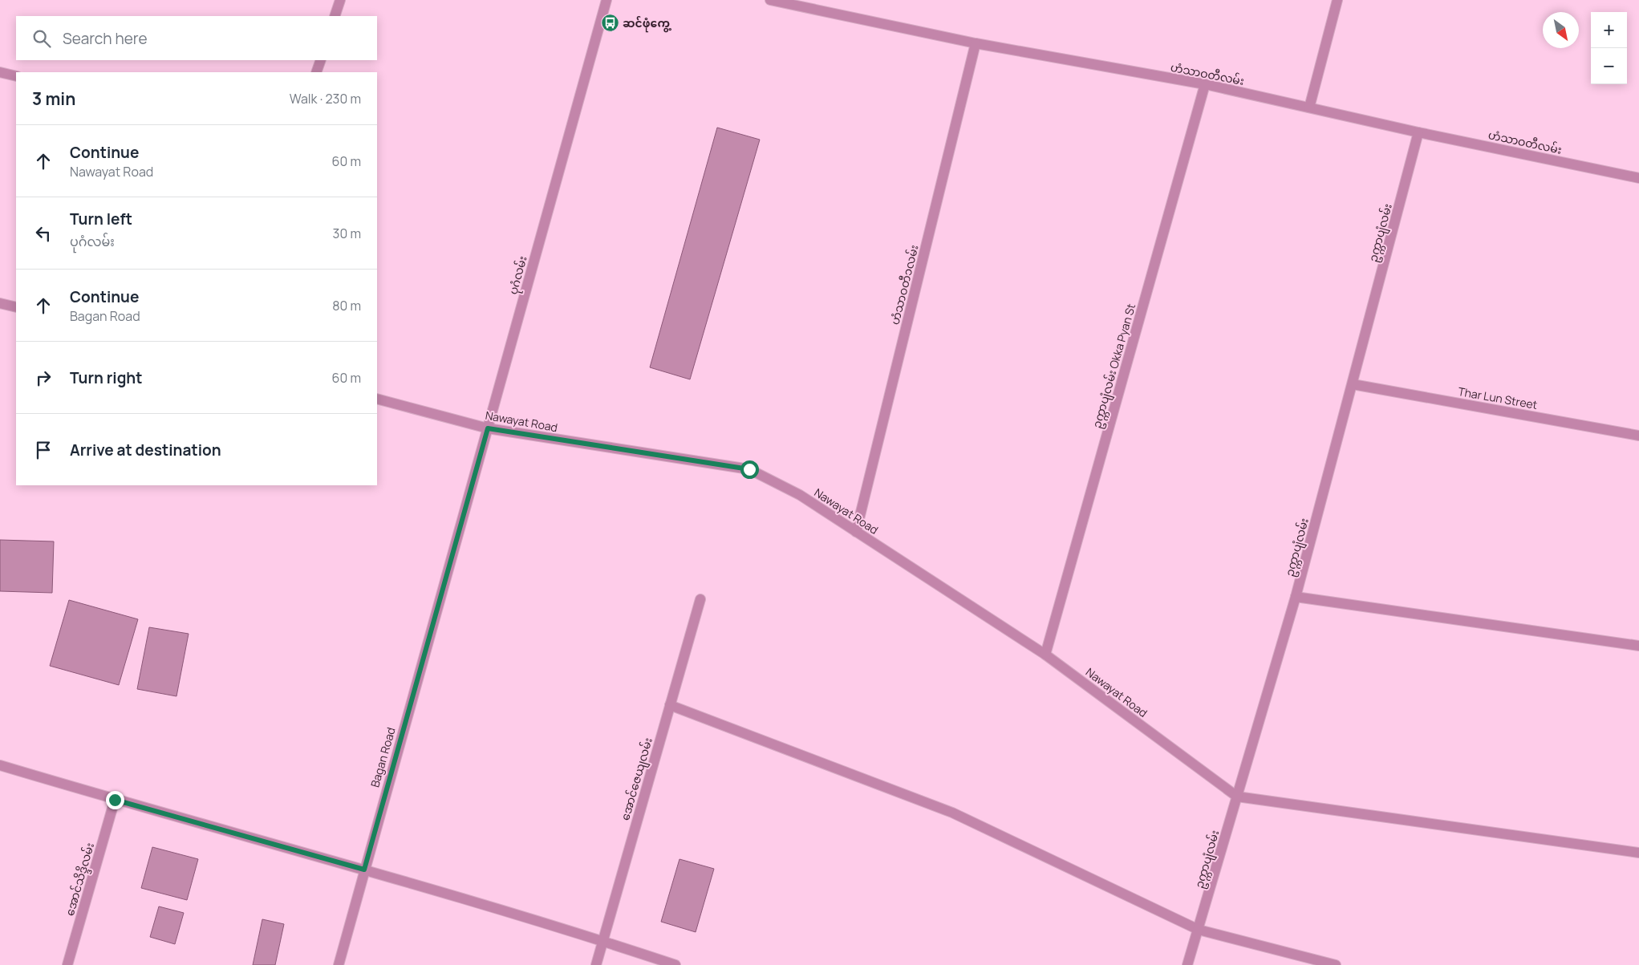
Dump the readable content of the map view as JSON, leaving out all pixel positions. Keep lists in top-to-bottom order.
{
  "streets": {
    "street": [
      "ဟံသာဝတီလမ်း",
      "ဥက္ကာပျံလမ်း",
      "ပုဂံလမ်း",
      "ဟံသာဝတီ၁လမ်း",
      "ဥက္ကာပျံလမ်း Okka Pyan St",
      "Thar Lun Street",
      "Nawayat Road",
      "Bagan Road",
      "အောင်ဇေယျလမ်း",
      "အောင်သိဒ္ဒိလမ်း"
    ]
  },
  "crossings": [
    ["ဟံသာဝတီလမ်း", "ဥက္ကာပျံလမ်း"],
    ["ဟံသာဝတီလမ်း", "ဟံသာဝတီ၁လမ်း"],
    ["ဟံသာဝတီလမ်း", "ဥက္ကာပျံလမ်း Okka Pyan St"],
    ["ဥက္ကာပျံလမ်း", "Thar Lun Street"],
    ["ဥက္ကာပျံလမ်း", "Nawayat Road"],
    ["ပုဂံလမ်း", "Nawayat Road"],
    ["ပုဂံလမ်း", "Bagan Road"],
    ["ဟံသာဝတီ၁လမ်း", "Nawayat Road"],
    ["ဥက္ကာပျံလမ်း Okka Pyan St", "Nawayat Road"]
  ],
  "places": {
    "bus stop": ["ဆင်ဖုံကွေ့"]
  },
  "north": "bottom right",
  "page": {
    "map_buttons": ["+", "−"],
    "search": "Search here",
    "heading": ["3 min", "Walk · 230 m"],
    "list": [
      ["Continue", "Nawayat Road", "60 m"],
      ["Turn left", "ပုဂံလမ်း", "30 m"],
      ["Continue", "Bagan Road", "80 m"],
      ["Turn right", "60 m"],
      "Arrive at destination"
    ]
  }
}
